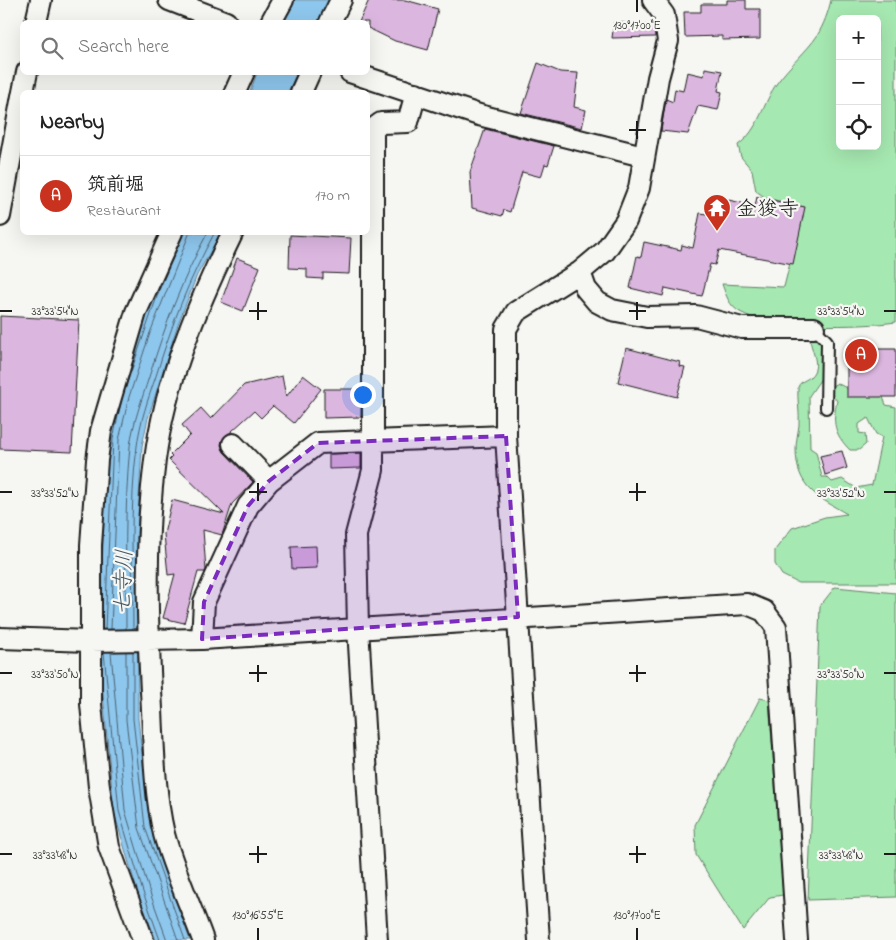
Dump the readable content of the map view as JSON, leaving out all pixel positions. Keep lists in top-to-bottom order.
{
  "water": ["七寺川"],
  "places": {
    "temple": ["金狻寺"]
  },
  "page": {
    "map_buttons": ["+", "−"],
    "search": "Search here",
    "heading": "Nearby",
    "list": [
      {
        "mark": "A",
        "name": "筑前堀",
        "note": "Restaurant",
        "value": "170 m"
      }
    ],
    "pins": "A"
  },
  "coordinates": [
    "130°17'00\"E",
    "33°33'54\"N",
    "33°33'52\"N",
    "33°33'50\"N",
    "33°33'48\"N",
    "130°16'55\"E"
  ]
}
